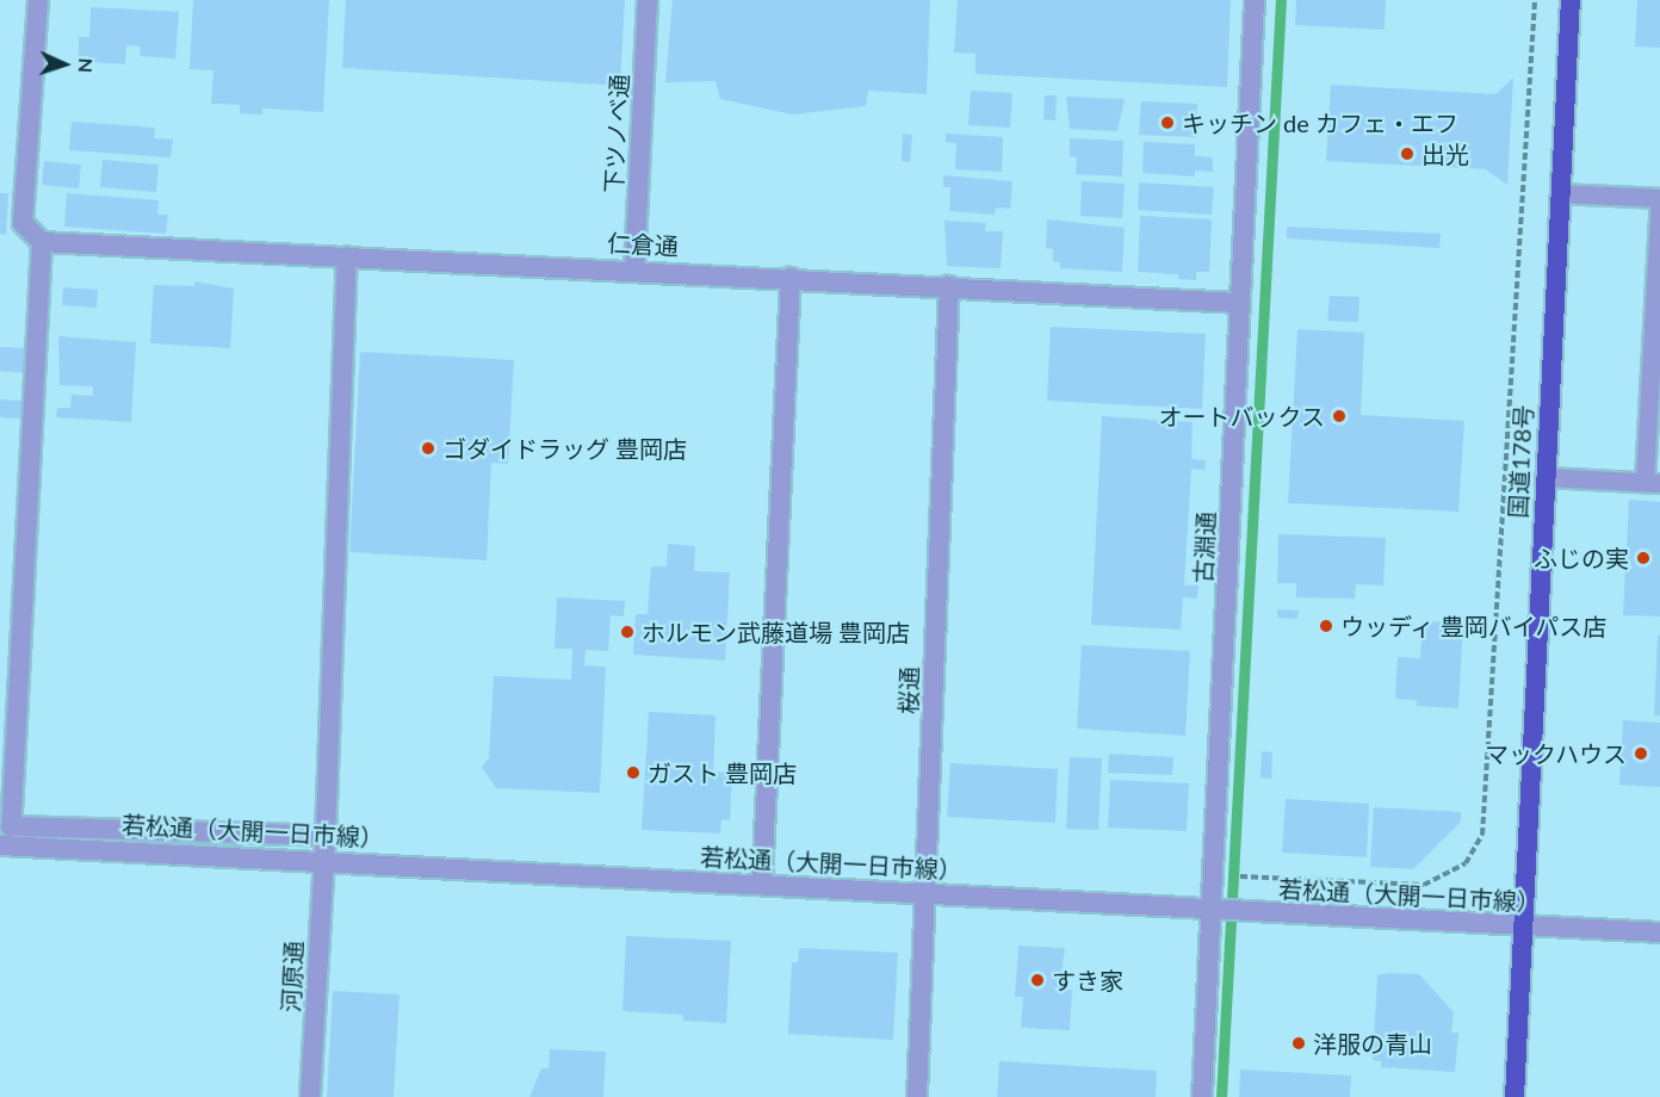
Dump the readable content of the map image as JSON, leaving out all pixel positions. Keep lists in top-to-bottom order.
{
  "streets": {
    "highway": ["国道178号"],
    "street": [
      "下ツノベ通",
      "仁倉通",
      "古淵通",
      "桜通",
      "若松通（大開一日市線）",
      "河原通"
    ]
  },
  "crossings": [
    ["下ツノベ通", "仁倉通"],
    ["仁倉通", "古淵通"],
    ["仁倉通", "桜通"],
    ["仁倉通", "河原通"],
    ["国道178号", "若松通（大開一日市線）"],
    ["古淵通", "若松通（大開一日市線）"],
    ["桜通", "若松通（大開一日市線）"],
    ["若松通（大開一日市線）", "河原通"]
  ],
  "places": [
    "キッチン de カフェ・エフ",
    "出光",
    "オートバックス",
    "ゴダイドラッグ 豊岡店",
    "ふじの実",
    "ウッディ 豊岡バイパス店",
    "ホルモン武藤道場 豊岡店",
    "マックハウス",
    "ガスト 豊岡店",
    "すき家",
    "洋服の青山"
  ],
  "north": "right"
}
